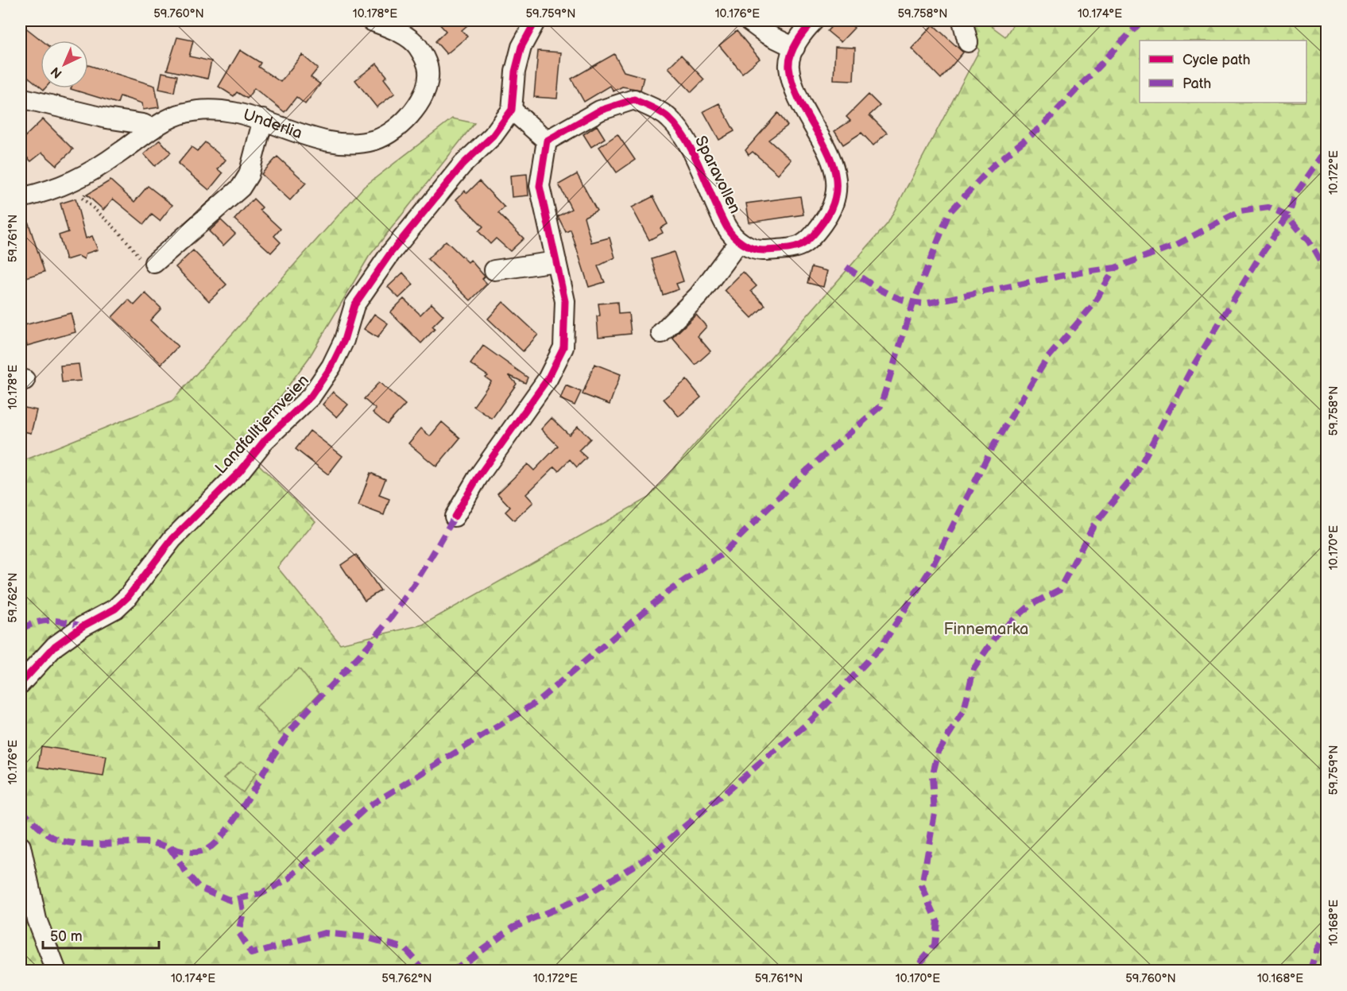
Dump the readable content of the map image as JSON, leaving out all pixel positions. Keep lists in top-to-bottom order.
{
  "streets": {
    "street": ["Underlia", "Sparavollen", "Landfalltjernveien"]
  },
  "parks": ["Finnemarka"],
  "legend": ["Cycle path", "Path"],
  "scale_bar": "50 m",
  "north": "bottom left",
  "coordinates": [
    "59.760°N",
    "10.178°E",
    "59.759°N",
    "10.176°E",
    "59.758°N",
    "10.174°E",
    "10.172°E",
    "59.761°N",
    "10.170°E",
    "59.762°N",
    "10.168°E"
  ]
}
